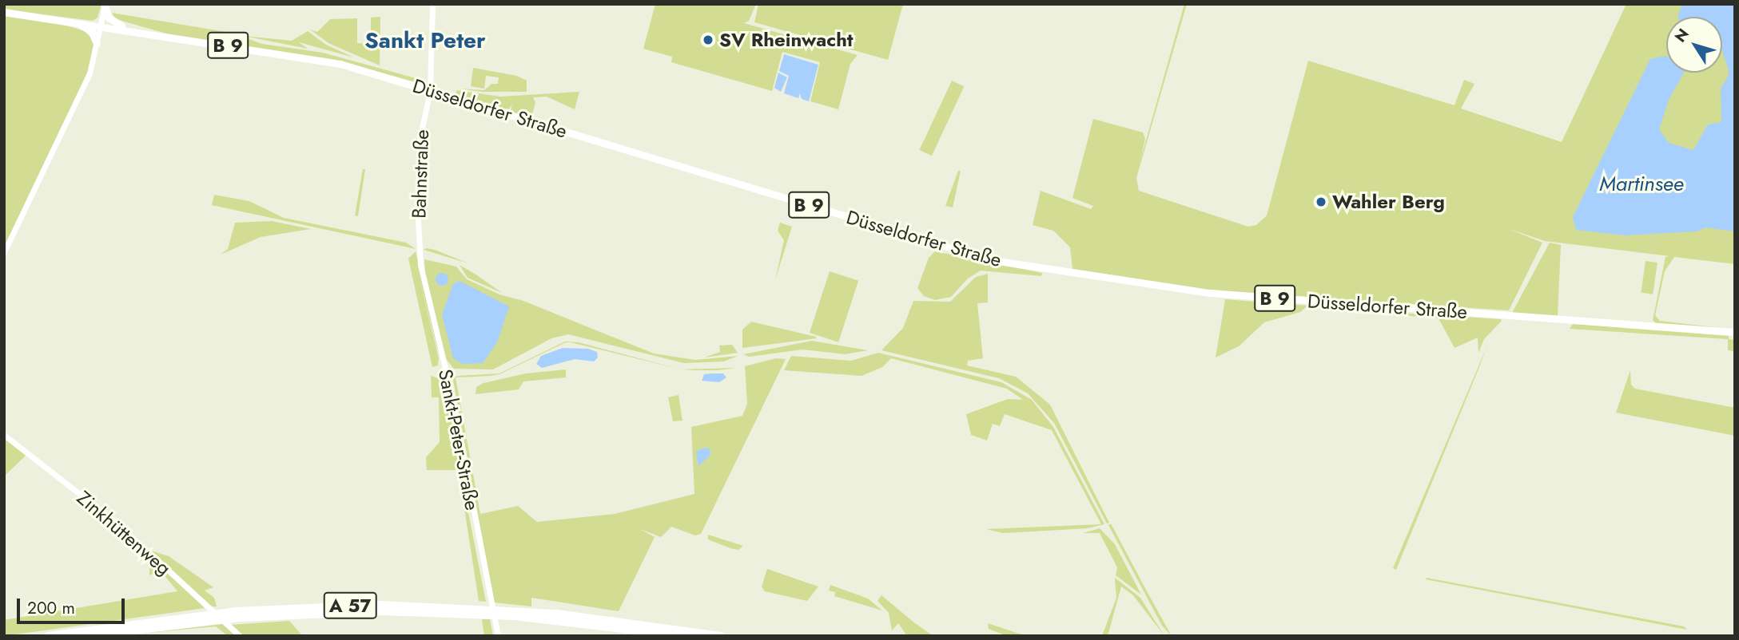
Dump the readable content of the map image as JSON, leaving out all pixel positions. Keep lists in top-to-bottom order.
{
  "streets": {
    "highway": ["A 57"],
    "main road": ["B 9", "Düsseldorfer Straße"],
    "street": ["Bahnstraße", "Sankt-Peter-Straße", "Zinkhüttenweg"]
  },
  "crossings": [
    ["B 9", "Düsseldorfer Straße"],
    ["Düsseldorfer Straße", "Bahnstraße"],
    ["Bahnstraße", "Sankt-Peter-Straße"]
  ],
  "districts": ["Sankt Peter"],
  "water": ["Martinsee"],
  "places": ["SV Rheinwacht", "Wahler Berg"],
  "scale_bar": "200 m",
  "north": "top left"
}
